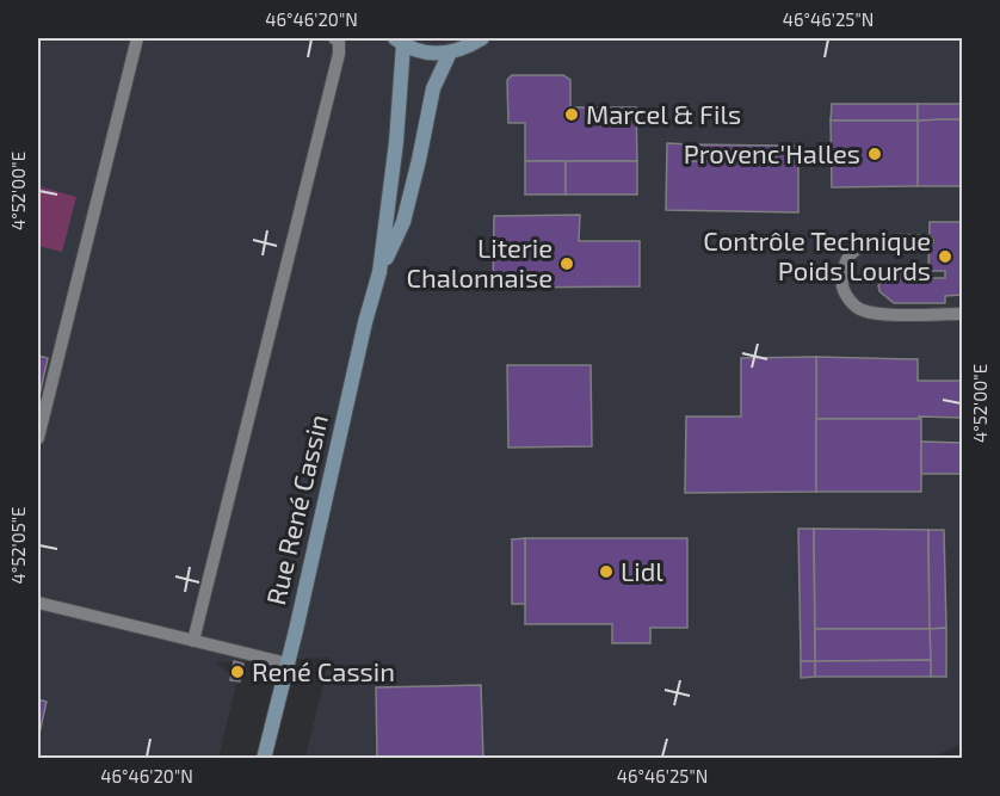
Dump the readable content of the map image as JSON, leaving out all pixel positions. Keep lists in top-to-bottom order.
{
  "streets": {
    "main road": ["Rue René Cassin"]
  },
  "places": [
    "Marcel & Fils",
    "Provenc'Halles",
    "Contrôle Technique Poids Lourds",
    "Literie Chalonnaise",
    "Lidl",
    "René Cassin"
  ],
  "coordinates": [
    "46°46'20\"N",
    "46°46'25\"N",
    "4°52'00\"E",
    "4°52'05\"E"
  ]
}
